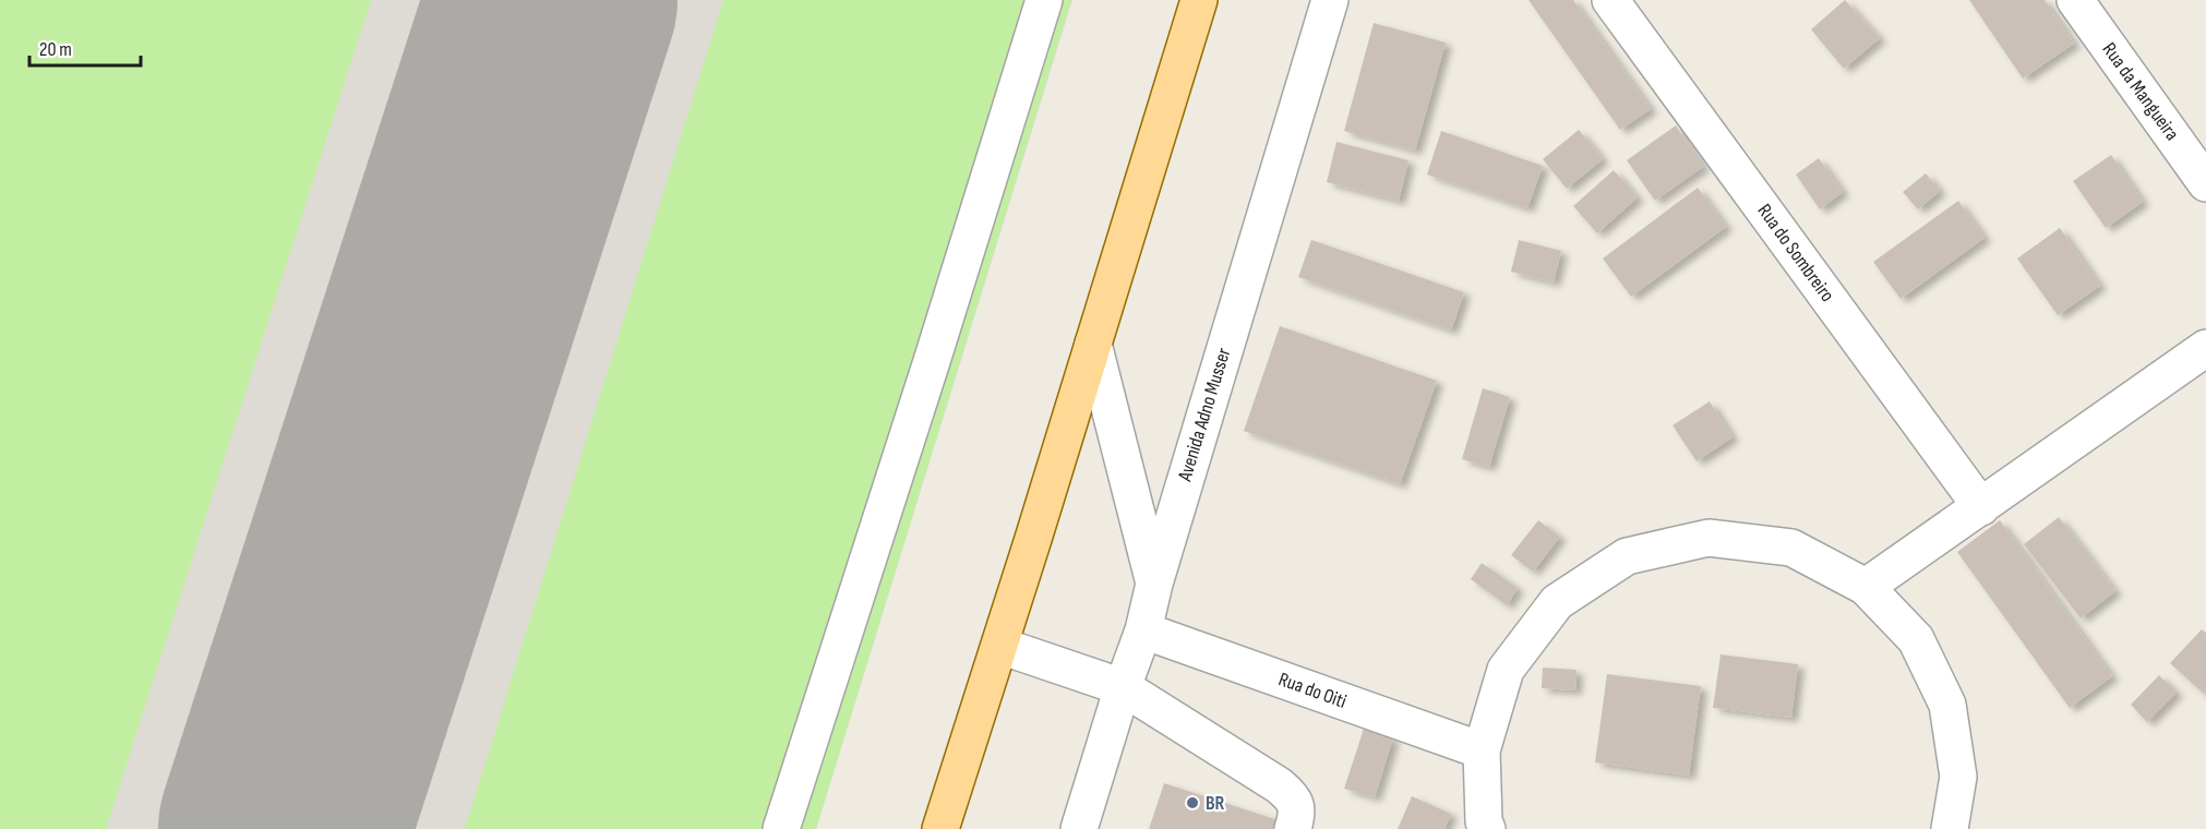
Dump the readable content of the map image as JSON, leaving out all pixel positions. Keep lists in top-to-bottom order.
{
  "streets": {
    "street": [
      "Rua da Mangueira",
      "Rua do Sombreiro",
      "Avenida Adno Musser",
      "Rua do Oiti"
    ]
  },
  "crossings": [
    ["Avenida Adno Musser", "Rua do Oiti"]
  ],
  "places": ["BR"],
  "scale_bar": "20 m"
}
